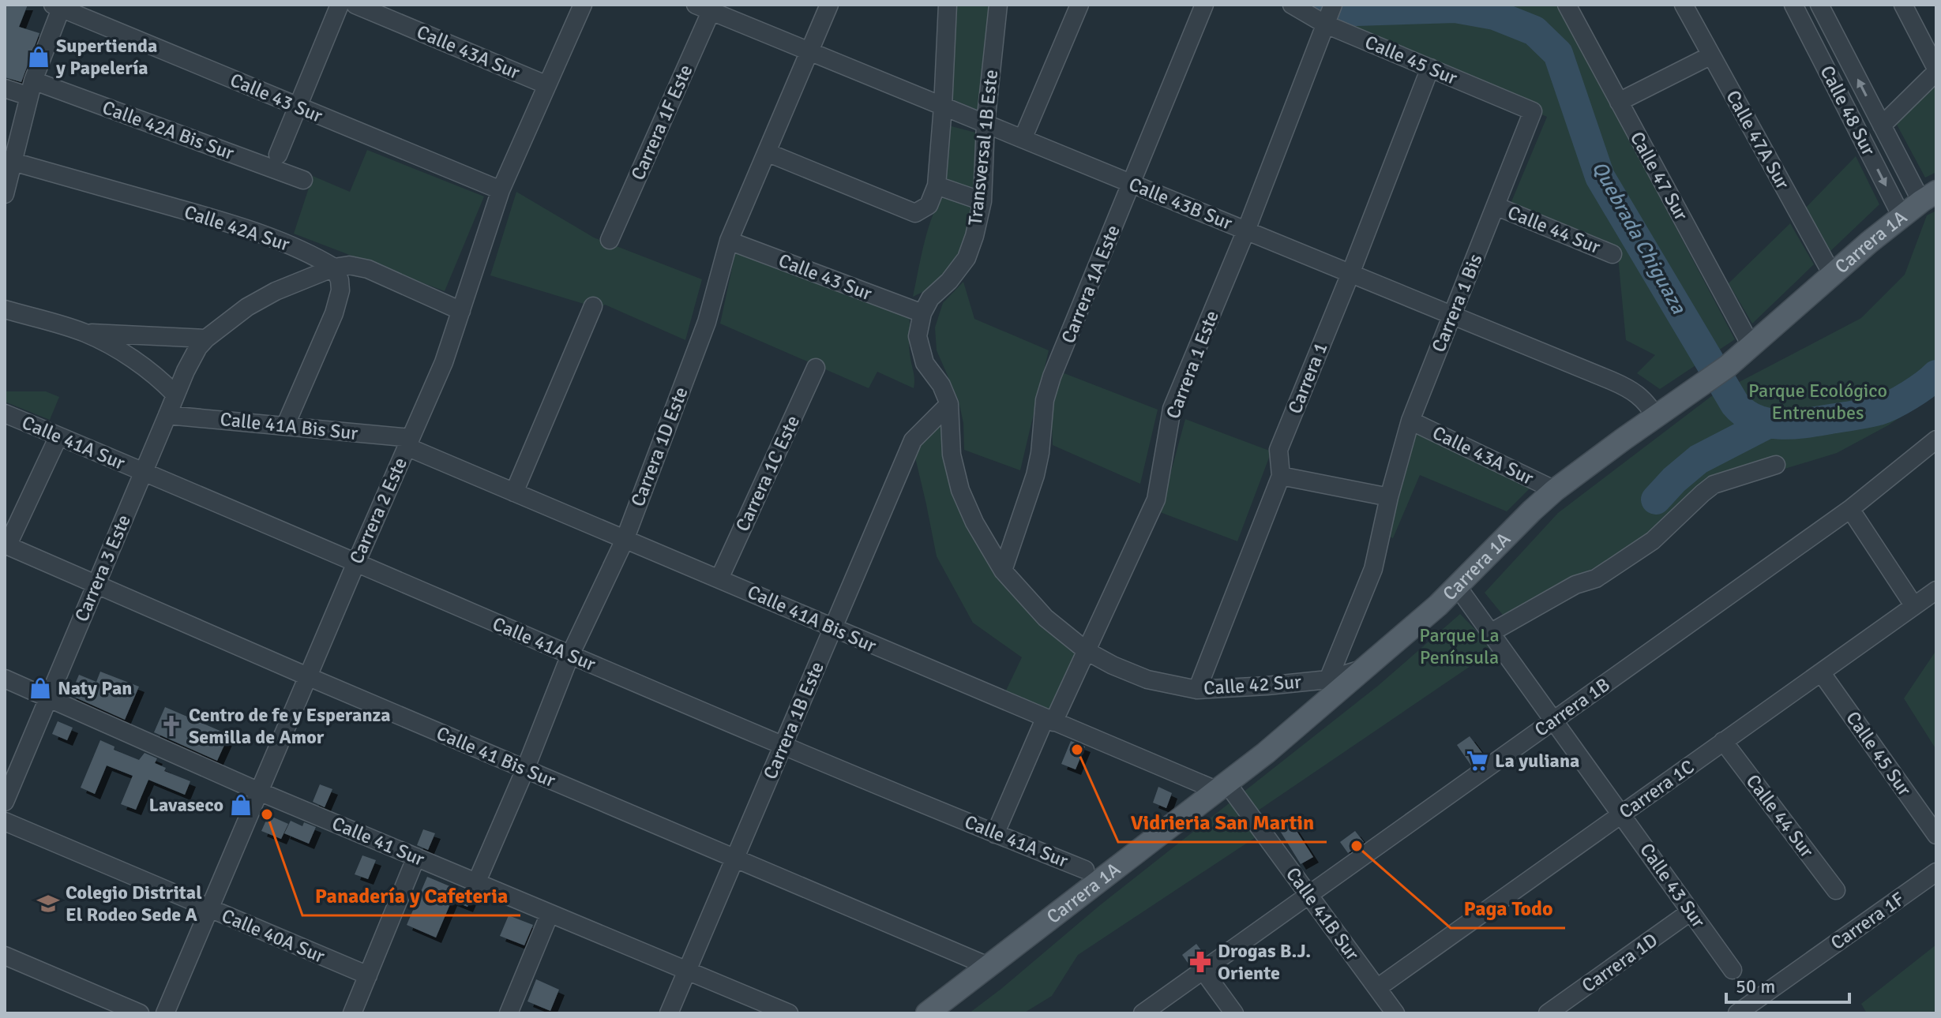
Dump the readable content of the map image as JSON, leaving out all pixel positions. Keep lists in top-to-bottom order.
{
  "streets": {
    "main road": ["Carrera 1A"],
    "street": [
      "Calle 43A Sur",
      "Calle 45 Sur",
      "Calle 43 Sur",
      "Calle 48 Sur",
      "Carrera 1F Este",
      "Calle 42A Bis Sur",
      "Calle 47A Sur",
      "Transversal 1B Este",
      "Calle 47 Sur",
      "Calle 43B Sur",
      "Calle 42A Sur",
      "Calle 44 Sur",
      "Carrera 1A Este",
      "Carrera 1 Bis",
      "Carrera 1 Este",
      "Carrera 1",
      "Calle 41A Bis Sur",
      "Calle 41A Sur",
      "Carrera 1D Este",
      "Carrera 1C Este",
      "Carrera 2 Este",
      "Carrera 3 Este",
      "Calle 42 Sur",
      "Carrera 1B",
      "Carrera 1B Este",
      "Calle 41 Bis Sur",
      "Carrera 1C",
      "Calle 41 Sur",
      "Calle 41B Sur",
      "Carrera 1F",
      "Calle 40A Sur",
      "Carrera 1D"
    ]
  },
  "crossings": [
    ["Calle 43A Sur", "Carrera 1A"],
    ["Calle 43A Sur", "Carrera 1 Bis"],
    ["Calle 43A Sur", "Carrera 2 Este"],
    ["Calle 45 Sur", "Carrera 1 Bis"],
    ["Calle 45 Sur", "Carrera 1 Este"],
    ["Calle 45 Sur", "Carrera 1"],
    ["Calle 45 Sur", "Carrera 1C"],
    ["Calle 43 Sur", "Transversal 1B Este"],
    ["Calle 43 Sur", "Carrera 1A"],
    ["Calle 43 Sur", "Carrera 1D Este"],
    ["Calle 43 Sur", "Carrera 2 Este"],
    ["Calle 43 Sur", "Carrera 1B"],
    ["Calle 43 Sur", "Carrera 1C"],
    ["Calle 43 Sur", "Carrera 1D"],
    ["Calle 48 Sur", "Carrera 1A"],
    ["Carrera 1F Este", "Calle 43B Sur"],
    ["Calle 47A Sur", "Carrera 1A"],
    ["Transversal 1B Este", "Calle 43B Sur"],
    ["Calle 47 Sur", "Carrera 1A"],
    ["Calle 43B Sur", "Carrera 1A"],
    ["Calle 43B Sur", "Carrera 1A Este"],
    ["Calle 43B Sur", "Carrera 1 Bis"],
    ["Calle 43B Sur", "Carrera 1 Este"],
    ["Calle 43B Sur", "Carrera 1"],
    ["Calle 43B Sur", "Carrera 1D Este"],
    ["Calle 42A Sur", "Carrera 2 Este"],
    ["Calle 42A Sur", "Carrera 3 Este"],
    ["Calle 44 Sur", "Carrera 1 Bis"],
    ["Calle 44 Sur", "Carrera 1C"],
    ["Carrera 1A", "Calle 41A Bis Sur"],
    ["Carrera 1A", "Calle 42 Sur"],
    ["Carrera 1A", "Calle 41 Bis Sur"],
    ["Carrera 1A", "Calle 41B Sur"],
    ["Carrera 1A Este", "Calle 42 Sur"],
    ["Carrera 1 Este", "Calle 41A Bis Sur"],
    ["Carrera 1 Este", "Calle 41A Sur"],
    ["Carrera 1 Este", "Calle 42 Sur"],
    ["Carrera 1", "Calle 42 Sur"],
    ["Calle 41A Bis Sur", "Carrera 1D Este"],
    ["Calle 41A Bis Sur", "Carrera 1C Este"],
    ["Calle 41A Bis Sur", "Carrera 2 Este"],
    ["Calle 41A Bis Sur", "Carrera 3 Este"],
    ["Calle 41A Bis Sur", "Carrera 1B Este"],
    ["Calle 41A Bis Sur", "Calle 41B Sur"],
    ["Calle 41A Sur", "Carrera 1D Este"],
    ["Calle 41A Sur", "Carrera 2 Este"],
    ["Calle 41A Sur", "Carrera 3 Este"],
    ["Calle 41A Sur", "Carrera 1B Este"],
    ["Carrera 1D Este", "Calle 41 Bis Sur"],
    ["Carrera 1D Este", "Calle 41 Sur"],
    ["Carrera 2 Este", "Calle 41 Bis Sur"],
    ["Carrera 2 Este", "Calle 41 Sur"],
    ["Carrera 2 Este", "Calle 40A Sur"],
    ["Carrera 3 Este", "Calle 41 Bis Sur"],
    ["Carrera 3 Este", "Calle 41 Sur"],
    ["Calle 42 Sur", "Carrera 1B Este"],
    ["Carrera 1B", "Calle 41B Sur"],
    ["Carrera 1B Este", "Calle 41 Bis Sur"],
    ["Carrera 1B Este", "Calle 41 Sur"],
    ["Carrera 1C", "Calle 41B Sur"]
  ],
  "water": ["Quebrada Chiguaza"],
  "parks": ["Parque Ecológico Entrenubes", "Parque La Península"],
  "places": {
    "shop": ["Supertienda y Papelería", "Naty Pan", "Lavaseco"],
    "church": ["Centro de fe y Esperanza Semilla de Amor"],
    "other": ["Vidrieria San Martin", "Panadería y Cafeteria", "Paga Todo"],
    "supermarket": ["La yuliana"],
    "school or university": ["Colegio Distrital El Rodeo Sede A"],
    "pharmacy": ["Drogas B.J. Oriente"]
  },
  "scale_bar": "50 m"
}
